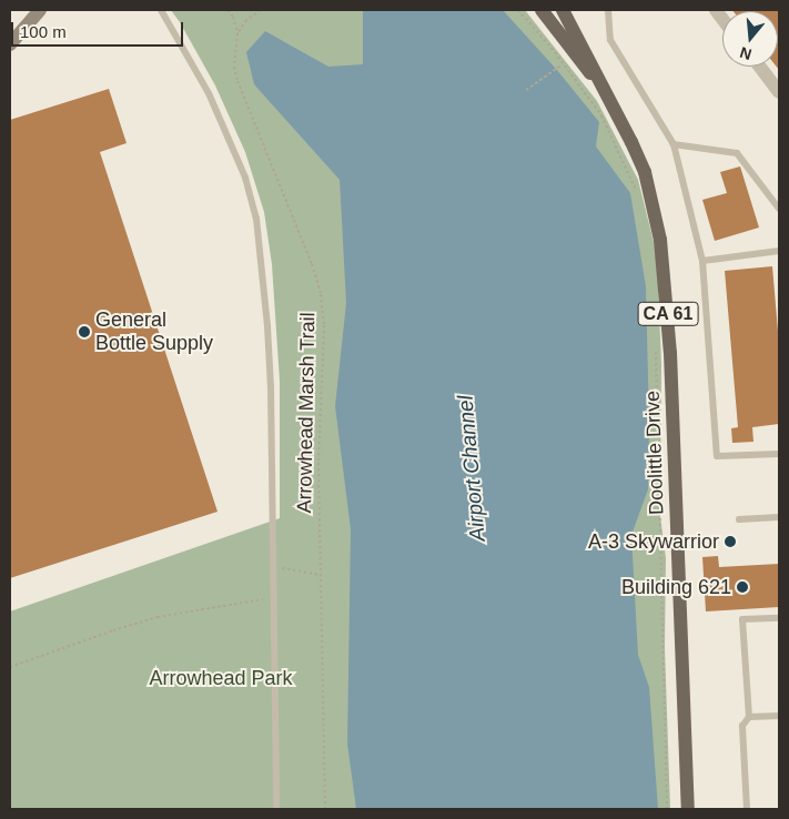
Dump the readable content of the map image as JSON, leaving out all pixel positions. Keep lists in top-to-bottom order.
{
  "streets": {
    "main road": ["CA 61", "Doolittle Drive"],
    "path": ["Arrowhead Marsh Trail"]
  },
  "water": ["Airport Channel"],
  "parks": ["Arrowhead Park"],
  "places": ["General Bottle Supply", "A-3 Skywarrior", "Building 621"],
  "scale_bar": "100 m",
  "north": "bottom"
}
